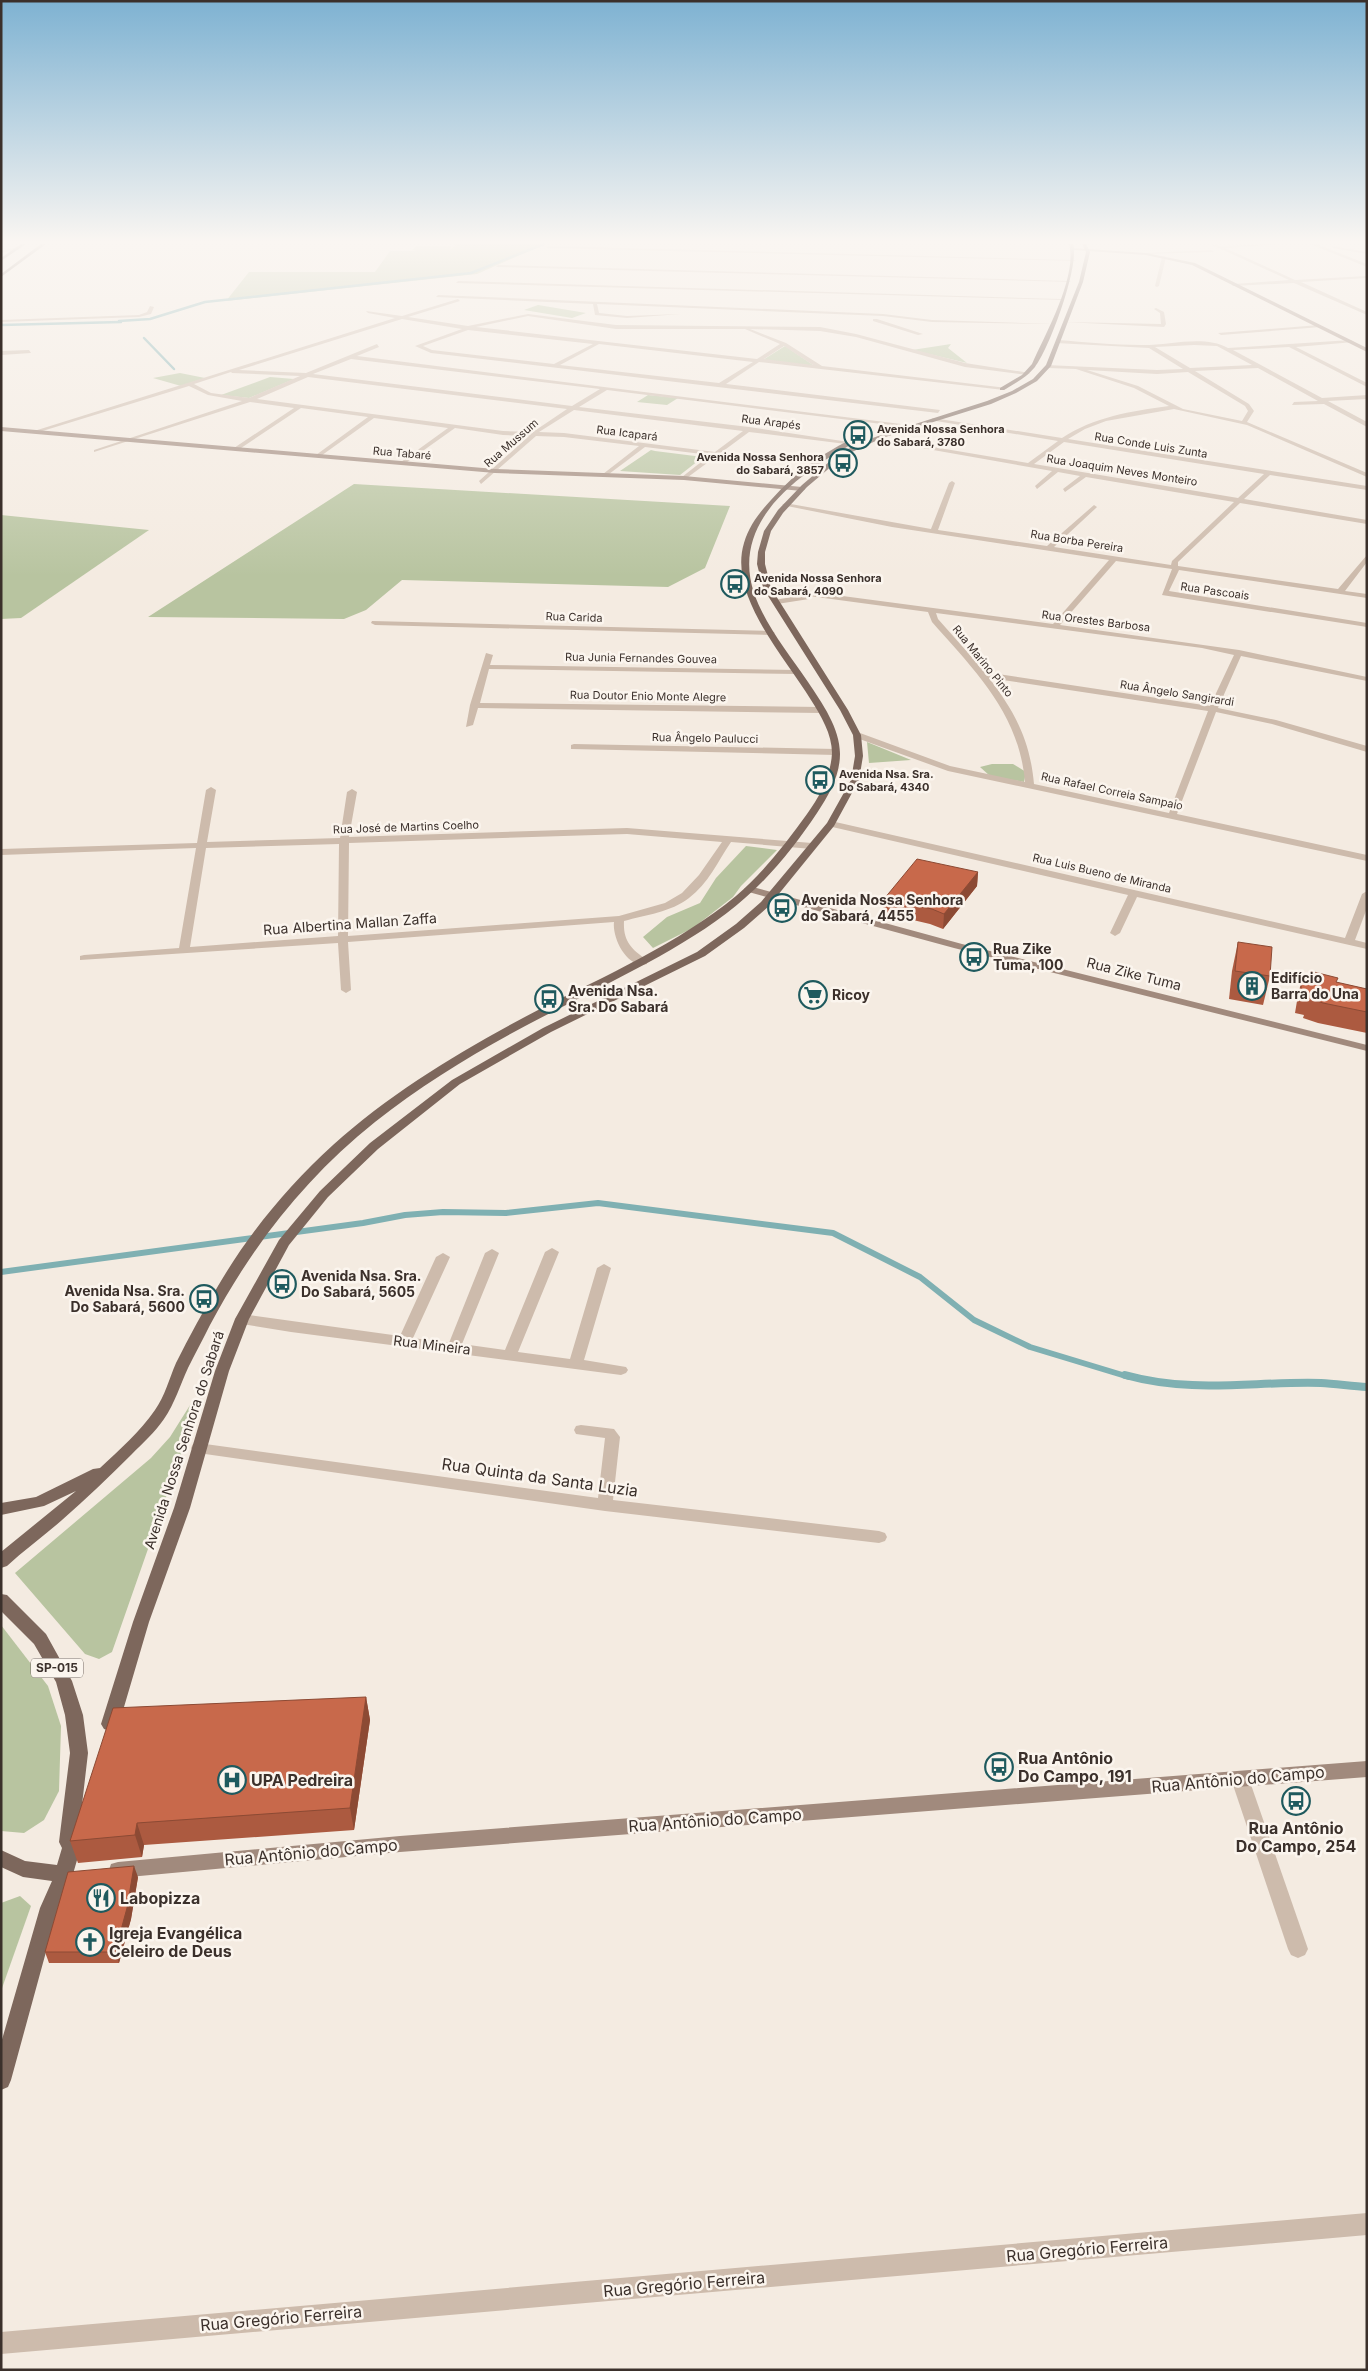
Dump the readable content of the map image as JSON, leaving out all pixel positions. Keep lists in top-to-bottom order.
{
  "streets": {
    "main road": ["Avenida Nossa Senhora do Sabará", "SP-015"],
    "street": [
      "Rua Arapés",
      "Rua Icapará",
      "Rua Mussum",
      "Rua Conde Luis Zunta",
      "Rua Tabaré",
      "Rua Joaquim Neves Monteiro",
      "Rua Borba Pereira",
      "Rua Pascoais",
      "Rua Carida",
      "Rua Orestes Barbosa",
      "Rua Junia Fernandes Gouvea",
      "Rua Marino Pinto",
      "Rua Ângelo Sangirardi",
      "Rua Doutor Enio Monte Alegre",
      "Rua Ângelo Paulucci",
      "Rua Rafael Correia Sampaio",
      "Rua José de Martins Coelho",
      "Rua Luis Bueno de Miranda",
      "Rua Albertina Mallan Zaffa",
      "Rua Zike Tuma",
      "Rua Mineira",
      "Rua Quinta da Santa Luzia",
      "Rua Antônio do Campo",
      "Rua Gregório Ferreira"
    ]
  },
  "crossings": [
    ["Rua Arapés", "Rua Mussum"],
    ["Rua Arapés", "Avenida Nossa Senhora do Sabará"],
    ["Rua Icapará", "Rua Mussum"],
    ["Rua Mussum", "Rua Tabaré"],
    ["Rua Conde Luis Zunta", "Rua Pascoais"],
    ["Rua Conde Luis Zunta", "Avenida Nossa Senhora do Sabará"],
    ["Rua Tabaré", "Avenida Nossa Senhora do Sabará"],
    ["Rua Joaquim Neves Monteiro", "Rua Pascoais"],
    ["Rua Joaquim Neves Monteiro", "Avenida Nossa Senhora do Sabará"],
    ["Rua Borba Pereira", "Rua Pascoais"],
    ["Rua Borba Pereira", "Avenida Nossa Senhora do Sabará"],
    ["Rua Carida", "Avenida Nossa Senhora do Sabará"],
    ["Rua Orestes Barbosa", "Rua Marino Pinto"],
    ["Rua Orestes Barbosa", "Avenida Nossa Senhora do Sabará"],
    ["Rua Junia Fernandes Gouvea", "Avenida Nossa Senhora do Sabará"],
    ["Rua Marino Pinto", "Rua Ângelo Sangirardi"],
    ["Rua Marino Pinto", "Rua Rafael Correia Sampaio"],
    ["Rua Doutor Enio Monte Alegre", "Avenida Nossa Senhora do Sabará"],
    ["Rua Ângelo Paulucci", "Avenida Nossa Senhora do Sabará"],
    ["Rua Rafael Correia Sampaio", "Avenida Nossa Senhora do Sabará"],
    ["Rua José de Martins Coelho", "Rua Albertina Mallan Zaffa"],
    ["Rua José de Martins Coelho", "Avenida Nossa Senhora do Sabará"],
    ["Rua Luis Bueno de Miranda", "Avenida Nossa Senhora do Sabará"],
    ["Rua Zike Tuma", "Avenida Nossa Senhora do Sabará"],
    ["Rua Mineira", "Avenida Nossa Senhora do Sabará"],
    ["Avenida Nossa Senhora do Sabará", "Rua Quinta da Santa Luzia"]
  ],
  "places": {
    "bus stop": [
      "Avenida Nossa Senhora do Sabará, 3780",
      "Avenida Nossa Senhora do Sabará, 3857",
      "Avenida Nossa Senhora do Sabará, 4090",
      "Avenida Nsa. Sra. Do Sabará, 4340",
      "Avenida Nossa Senhora do Sabará, 4455",
      "Rua Zike Tuma, 100",
      "Avenida Nsa. Sra. Do Sabará",
      "Avenida Nsa. Sra. Do Sabará, 5605",
      "Avenida Nsa. Sra. Do Sabará, 5600",
      "Rua Antônio Do Campo, 191",
      "Rua Antônio Do Campo, 254"
    ],
    "building": ["Edifício Barra do Una"],
    "supermarket": ["Ricoy"],
    "hospital": ["UPA Pedreira"],
    "restaurant": ["Labopizza"],
    "church": ["Igreja Evangélica Celeiro de Deus"]
  }
}
